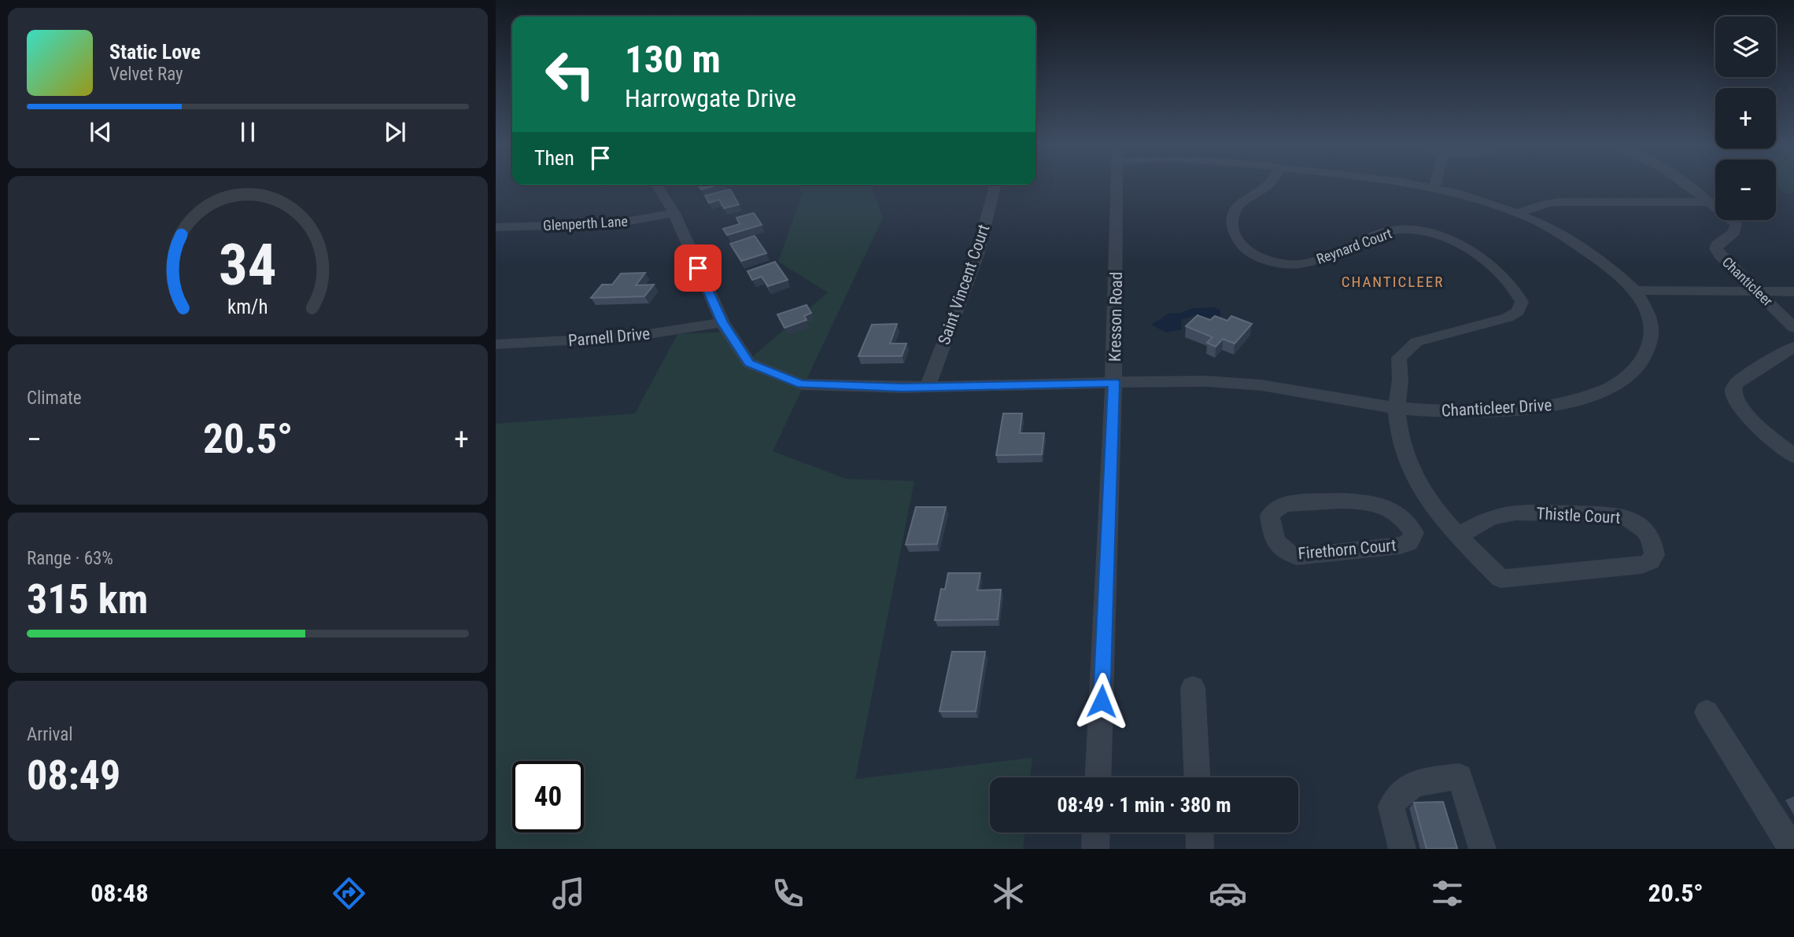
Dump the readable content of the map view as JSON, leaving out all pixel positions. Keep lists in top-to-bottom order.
{
  "streets": {
    "street": [
      "Glenperth Lane",
      "Reynard Court",
      "Chanticleer",
      "Saint Vincent Court",
      "Kresson Road",
      "Parnell Drive",
      "Chanticleer Drive",
      "Thistle Court",
      "Firethorn Court"
    ]
  },
  "crossings": [
    ["Glenperth Lane", "Chanticleer Drive"],
    ["Reynard Court", "Chanticleer Drive"],
    ["Saint Vincent Court", "Chanticleer Drive"],
    ["Kresson Road", "Chanticleer Drive"],
    ["Parnell Drive", "Chanticleer Drive"]
  ],
  "districts": ["CHANTICLEER"],
  "page": {
    "map_buttons": ["+", "−"],
    "turn": ["130 m", "Harrowgate Drive"],
    "song": ["Static Love", "Velvet Ray"],
    "then": "Then",
    "tile": [
      "Climate",
      ["Range · 63%", "315 km"],
      ["Arrival", "08:49"]
    ],
    "heat": ["−", "20.5°", "+"],
    "limit": "40",
    "trip": "08:49 · 1 min · 380 m",
    "tabs": ["08:48", "20.5°"],
    "gauge": ["34", "km/h"]
  }
}
